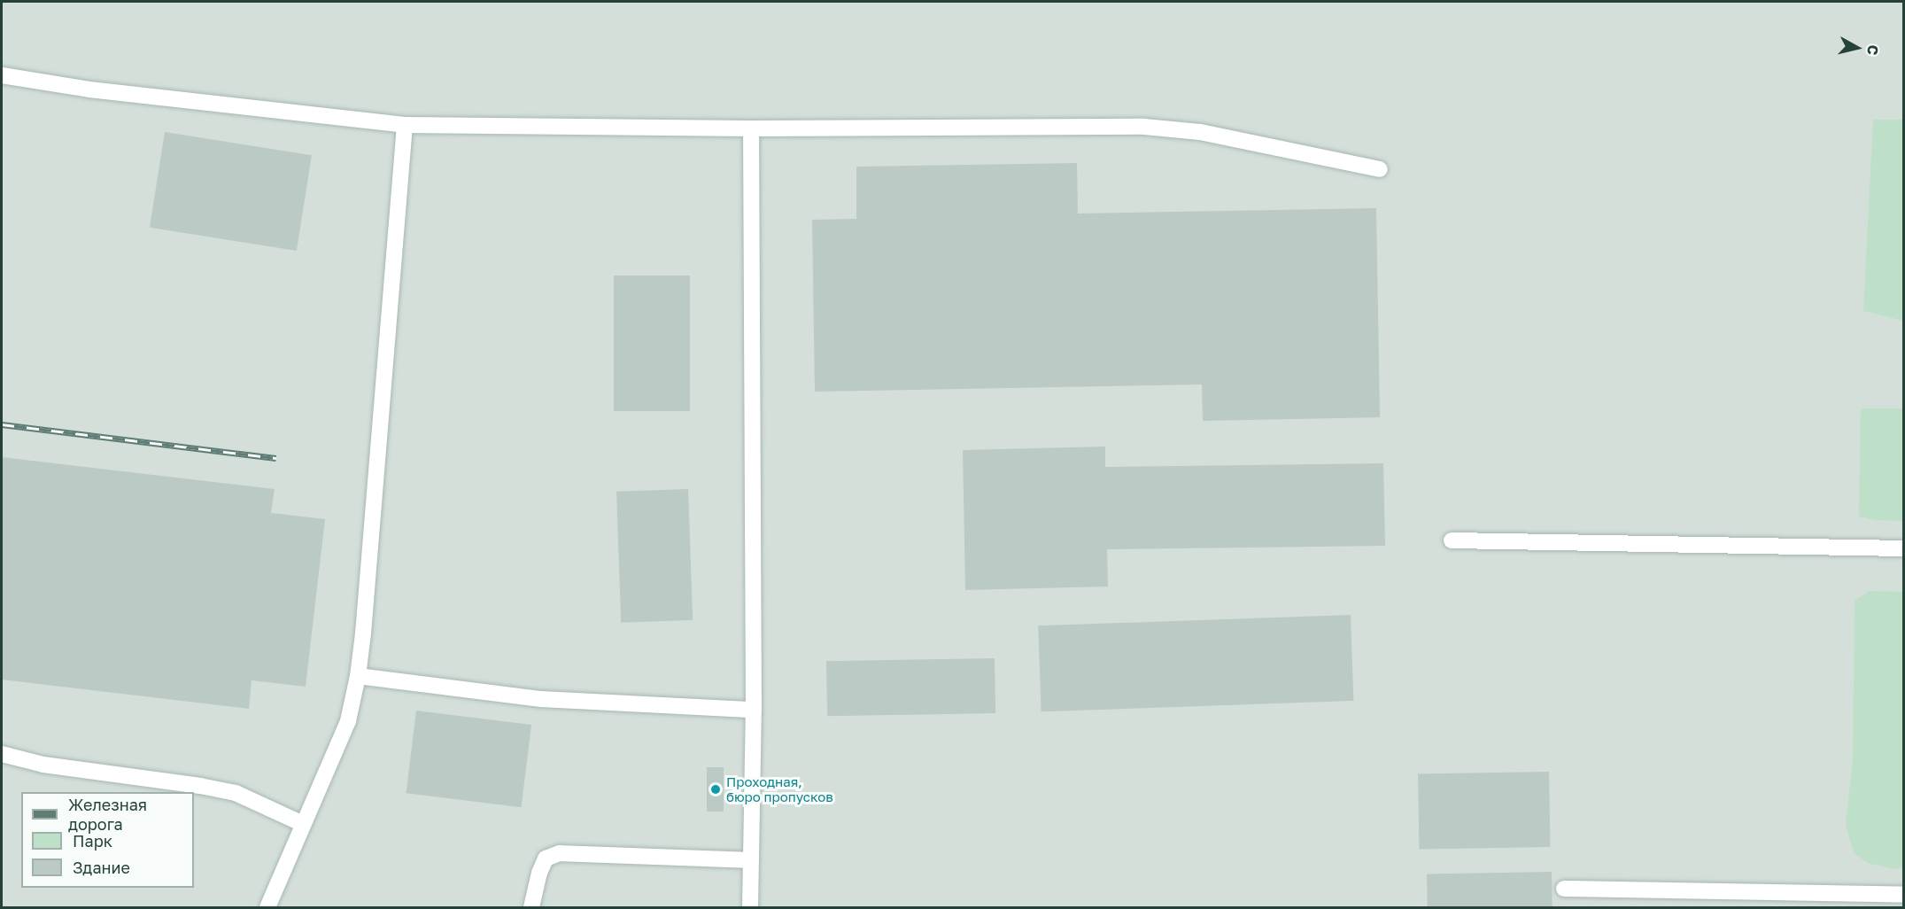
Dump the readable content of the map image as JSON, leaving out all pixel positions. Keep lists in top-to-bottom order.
{
  "places": ["Проходная, бюро пропусков"],
  "legend": ["Железная дорога", "Парк", "Здание"],
  "north": "right"
}
